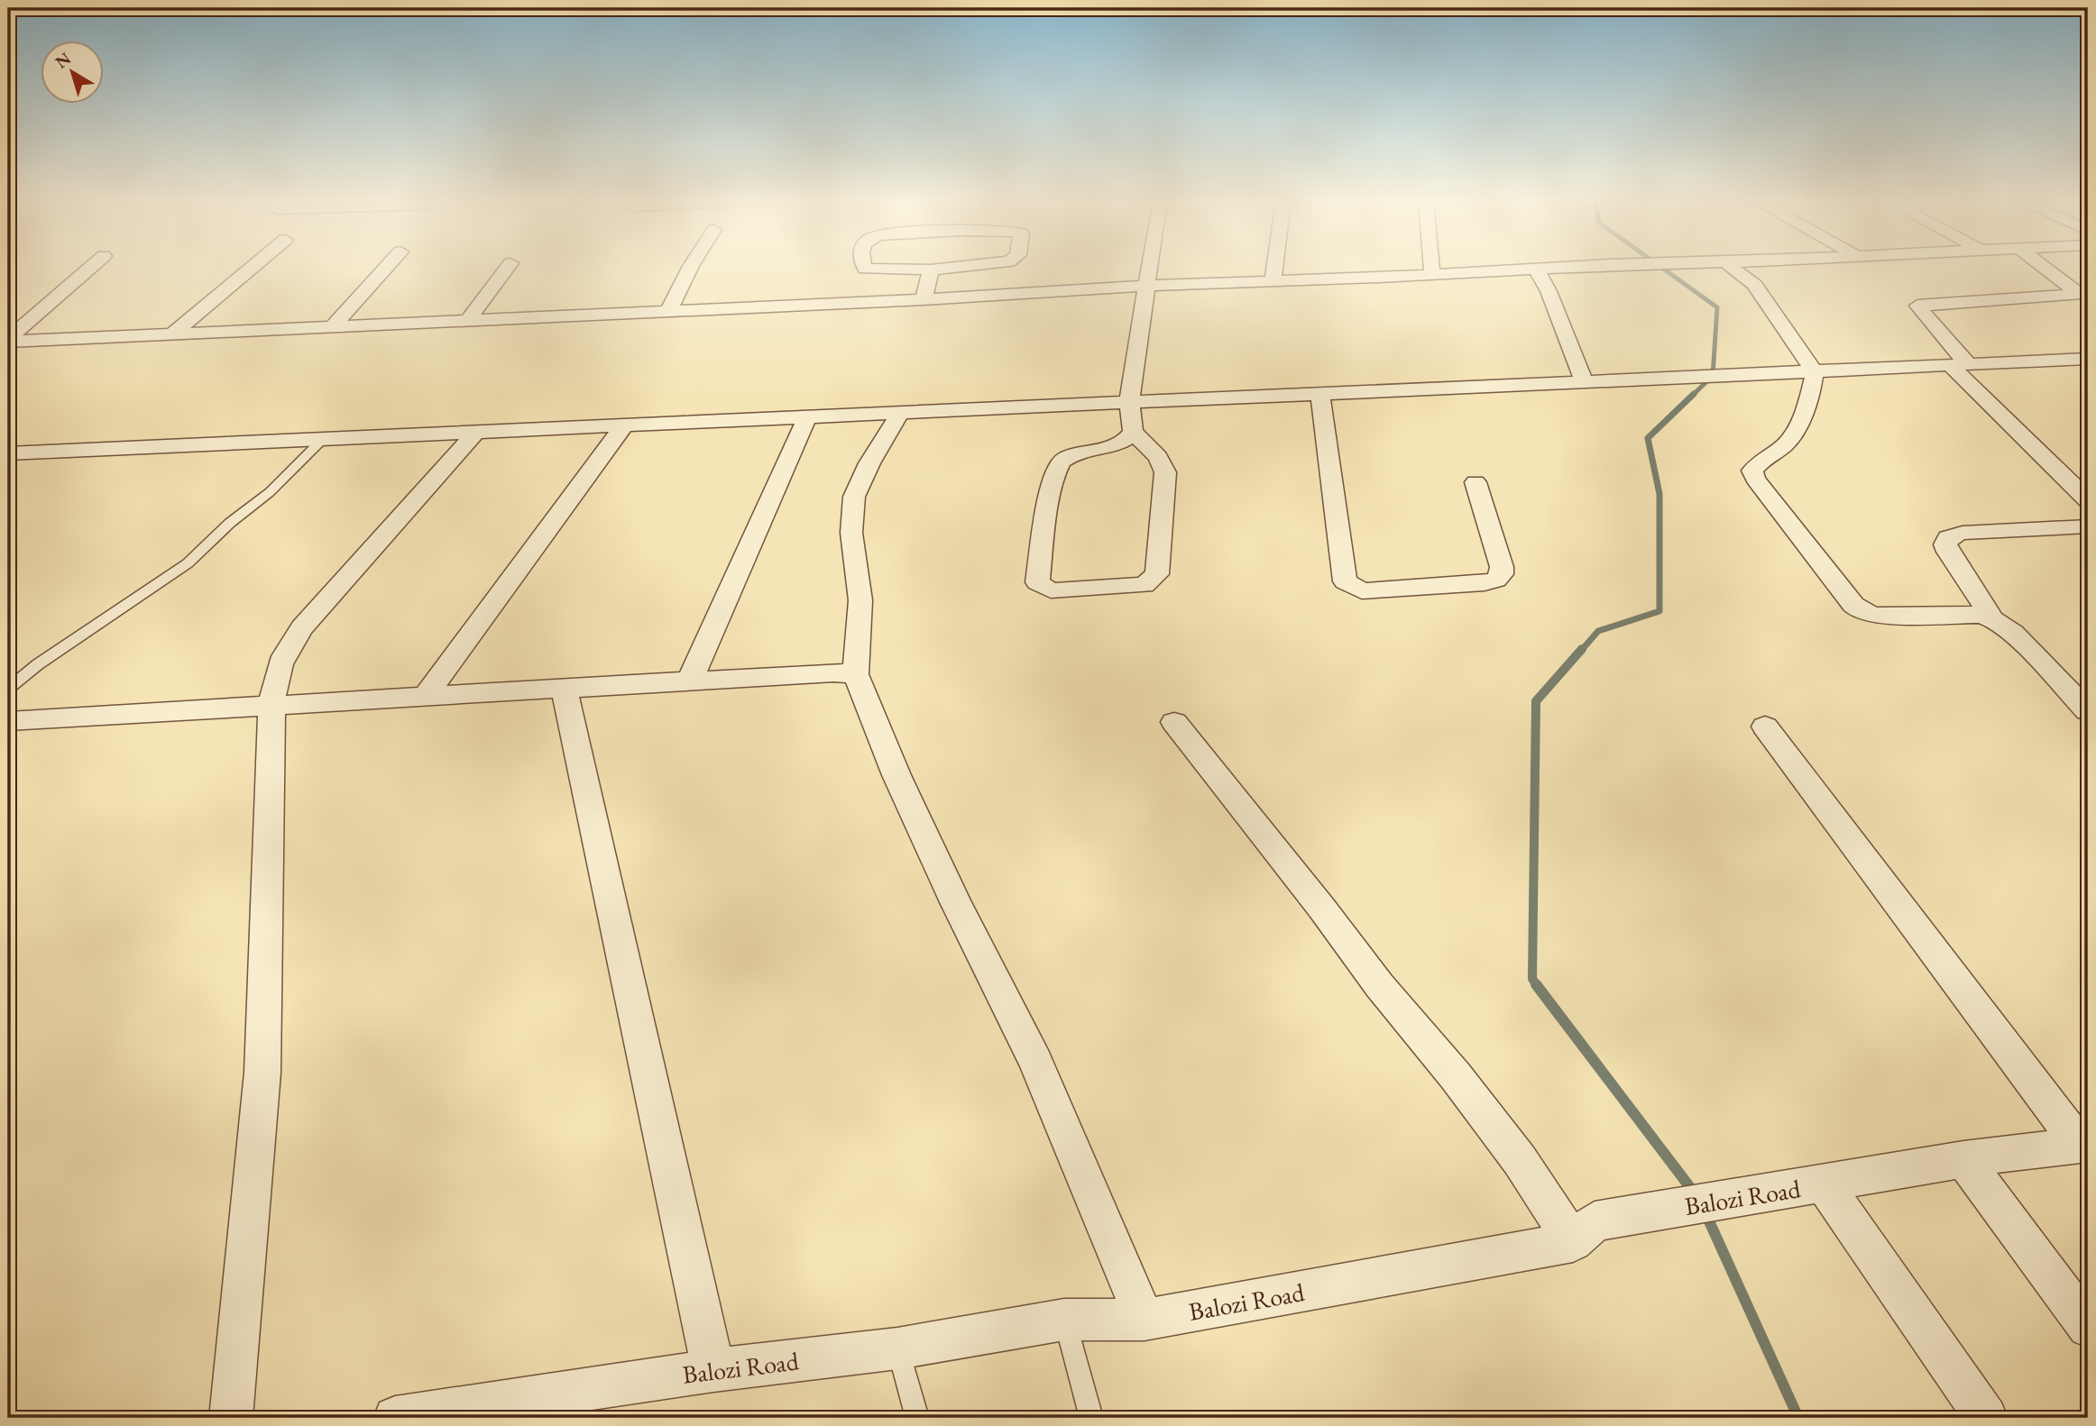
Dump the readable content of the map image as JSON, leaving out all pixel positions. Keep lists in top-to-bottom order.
{
  "streets": {
    "street": ["Balozi Road"]
  },
  "north": "top left"
}
